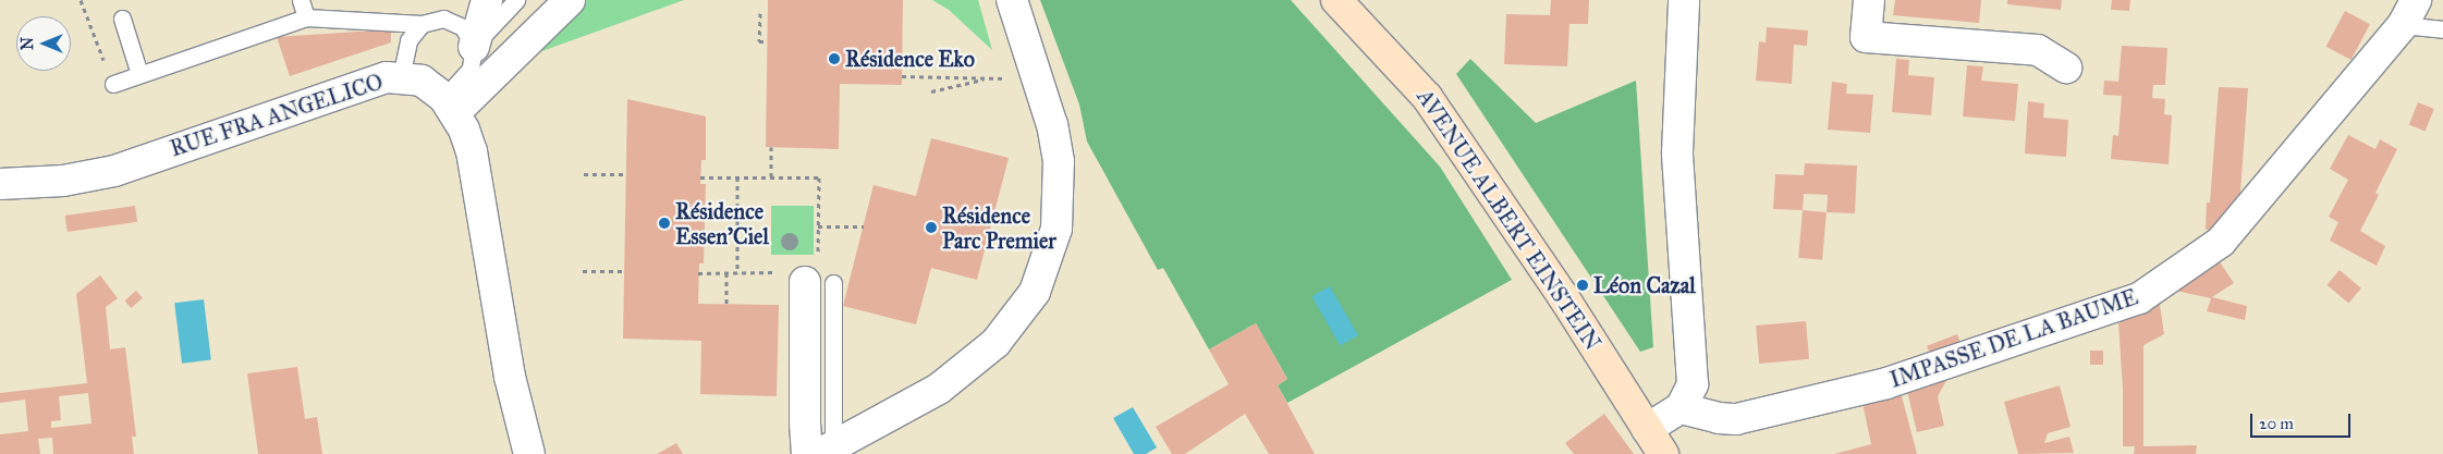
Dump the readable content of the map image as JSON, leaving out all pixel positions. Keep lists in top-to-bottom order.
{
  "streets": {
    "main road": ["AVENUE ALBERT EINSTEIN"],
    "street": ["RUE FRA ANGELICO", "IMPASSE DE LA BAUME"]
  },
  "places": [
    "Résidence Eko",
    "Résidence Essen'Ciel",
    "Résidence Parc Premier",
    "Léon Cazal"
  ],
  "scale_bar": "20 m",
  "north": "left"
}
